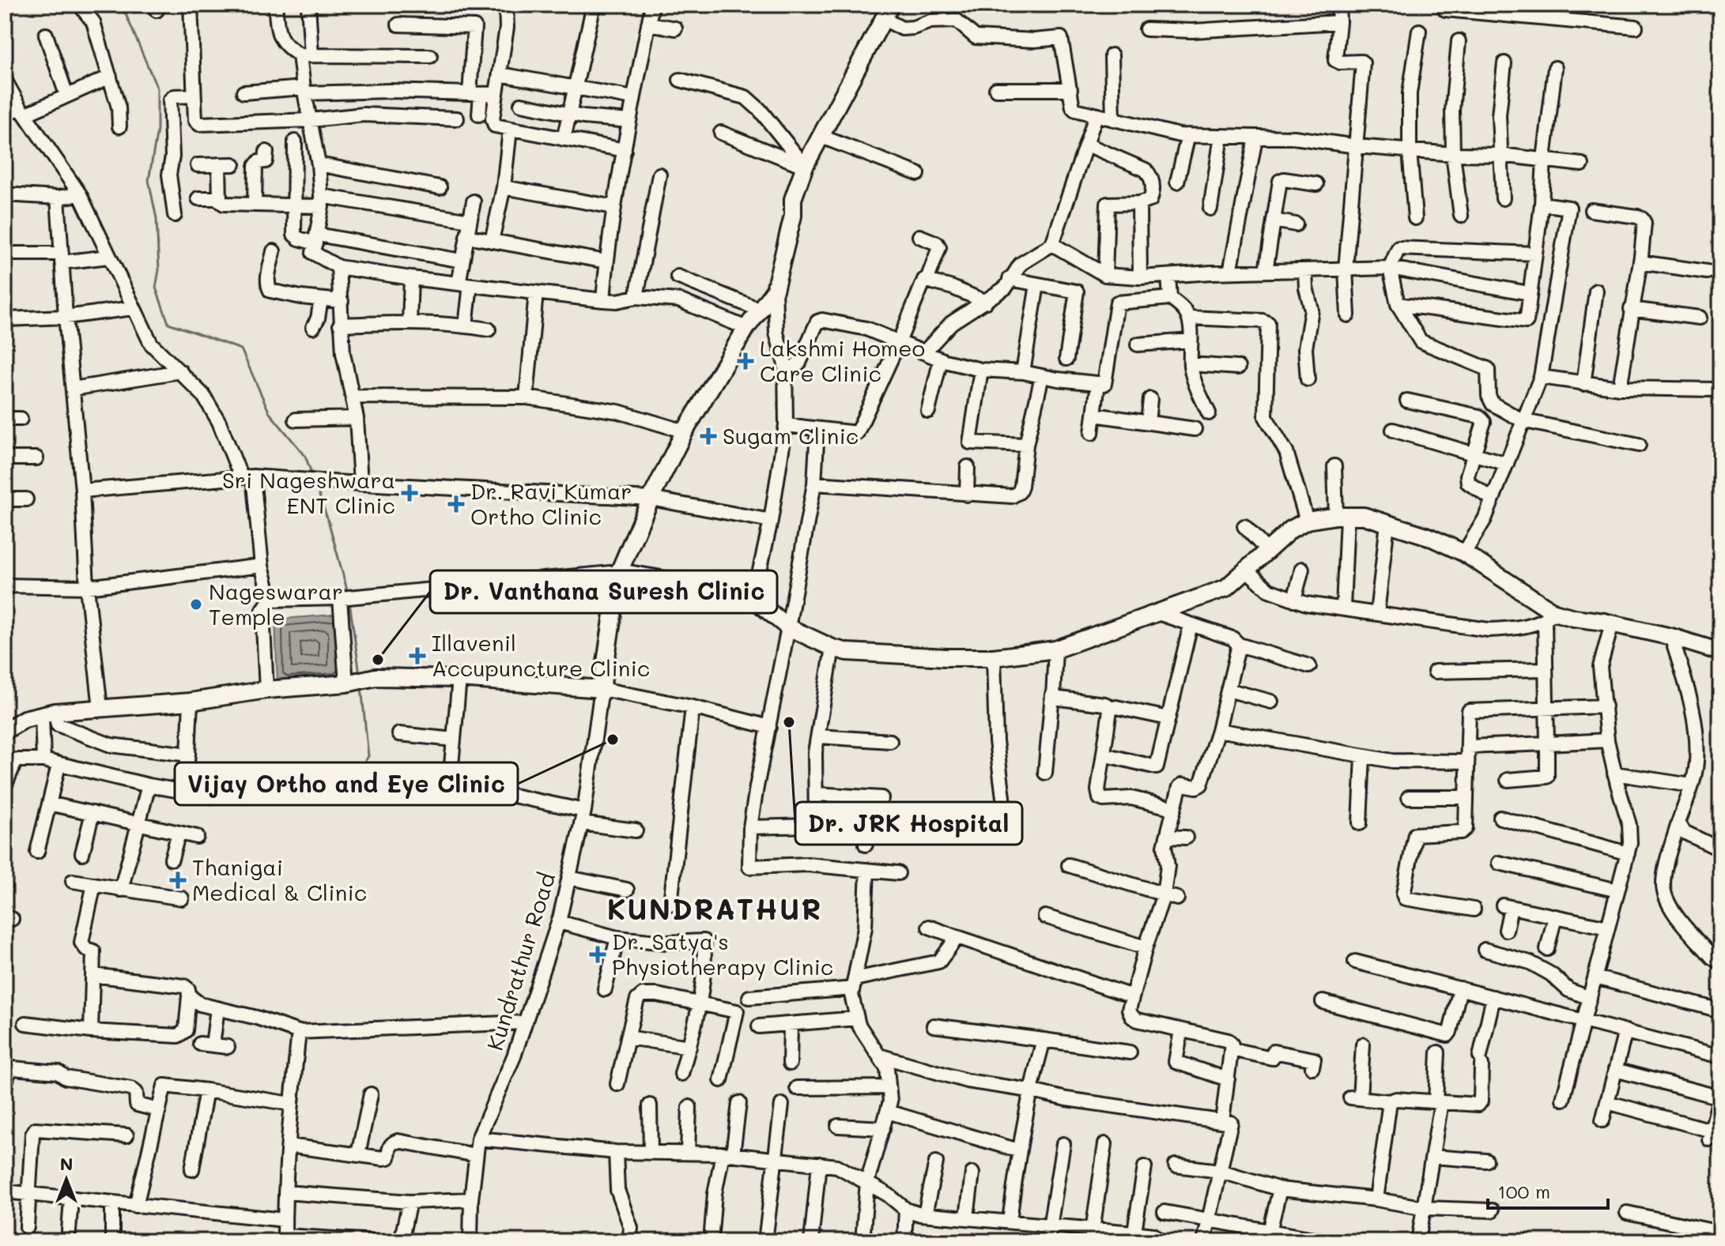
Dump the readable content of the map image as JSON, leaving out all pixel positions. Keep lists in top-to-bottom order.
{
  "streets": {
    "street": ["Kundrathur Road"]
  },
  "districts": ["KUNDRATHUR"],
  "places": {
    "health": [
      "Lakshmi Homeo Care Clinic",
      "Sugam Clinic",
      "Sri Nageshwara ENT Clinic",
      "Dr. Ravi Kumar Ortho Clinic",
      "Illavenil Accupuncture Clinic",
      "Thanigai Medical & Clinic",
      "Dr. Satya's Physiotherapy Clinic"
    ],
    "other": [
      "Nageswarar Temple",
      "Dr. Vanthana Suresh Clinic",
      "Dr. JRK Hospital",
      "Vijay Ortho and Eye Clinic"
    ]
  },
  "scale_bar": "100 m",
  "north": "top"
}
